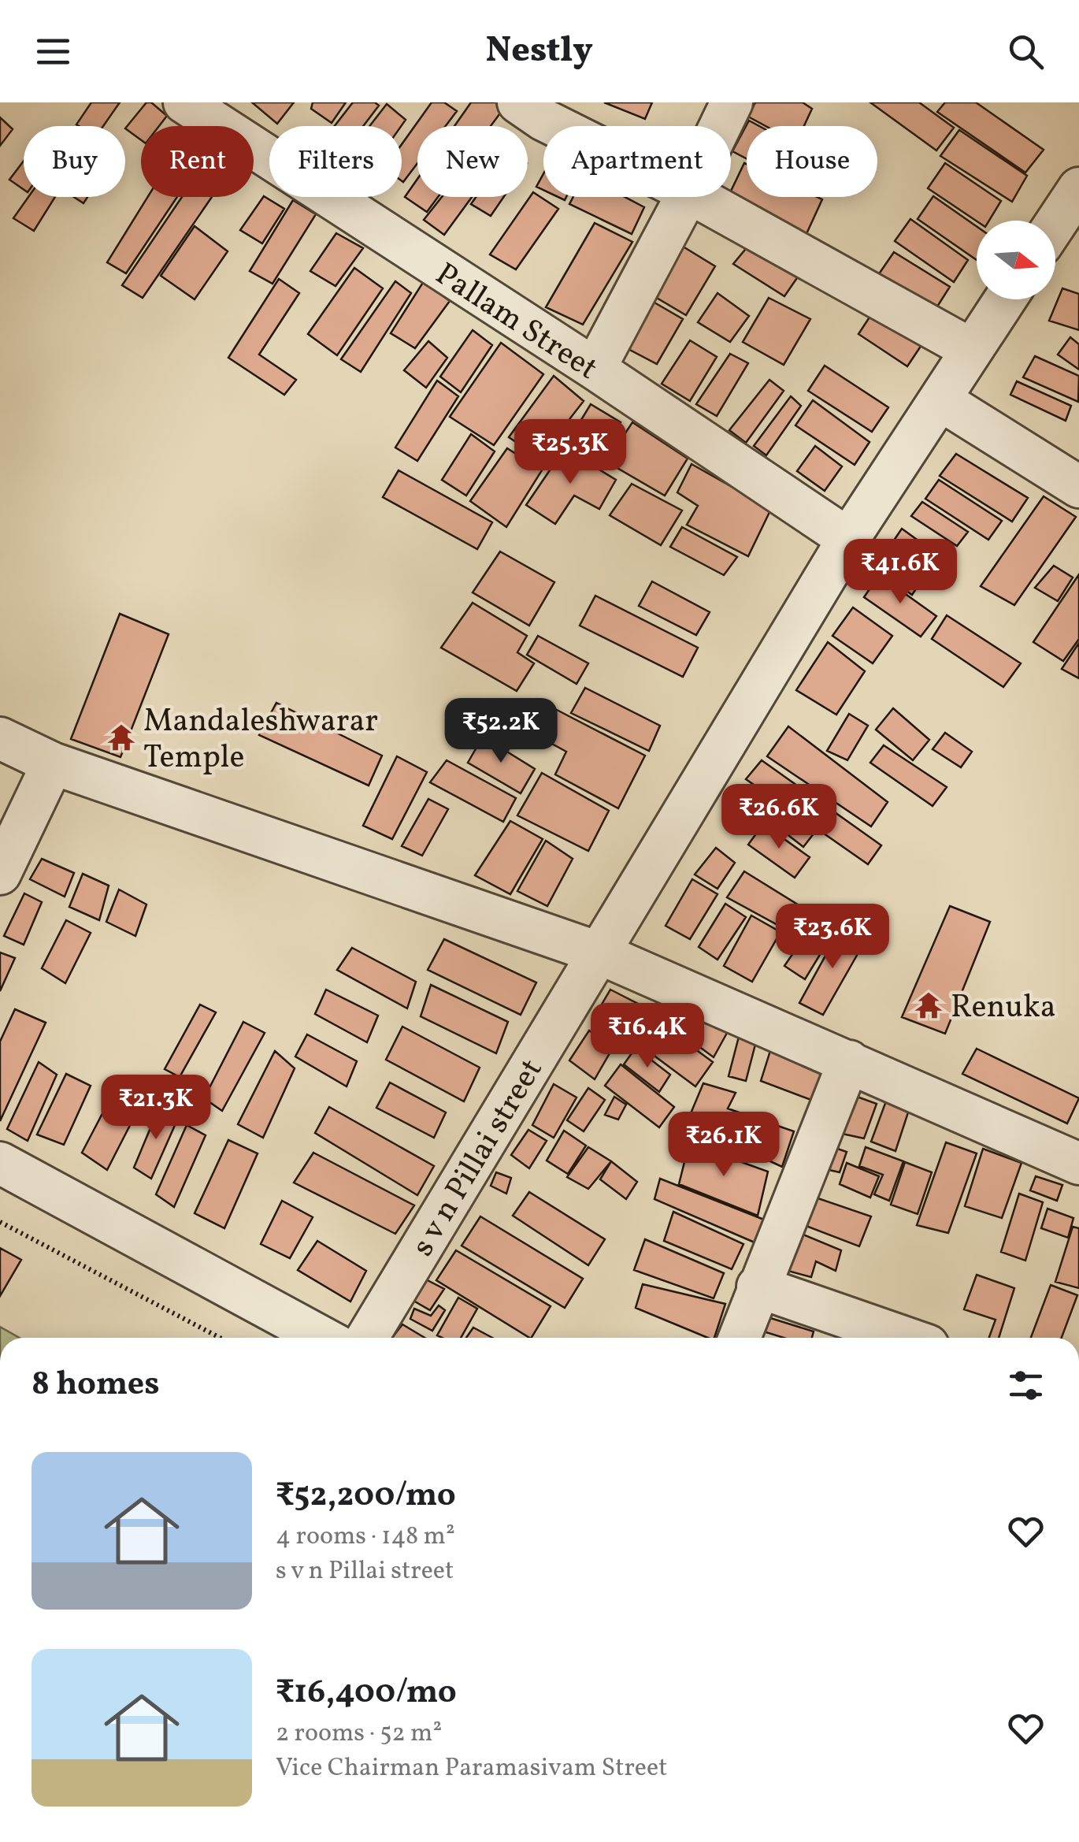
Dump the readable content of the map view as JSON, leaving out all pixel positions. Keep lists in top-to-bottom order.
{
  "streets": {
    "street": ["Pallam Street", "s v n Pillai street"]
  },
  "crossings": [
    ["Pallam Street", "s v n Pillai street"]
  ],
  "places": {
    "temple": ["Mandaleshwarar Temple", "Renuka"]
  },
  "north": "right",
  "page": {
    "header": "Nestly",
    "chip": [
      "Buy",
      "Rent",
      "Filters",
      "New",
      "Apartment",
      "House"
    ],
    "price": [
      "₹25.3K",
      "₹41.6K",
      "₹52.2K",
      "₹26.6K",
      "₹23.6K",
      "₹16.4K",
      "₹21.3K",
      "₹26.1K"
    ],
    "heading": "8 homes",
    "list": [
      {
        "name": "₹52,200/mo",
        "note": "4 rooms · 148 m² · s v n Pillai street"
      },
      {
        "name": "₹16,400/mo",
        "note": "2 rooms · 52 m² · Vice Chairman Paramasivam Street"
      }
    ]
  }
}
